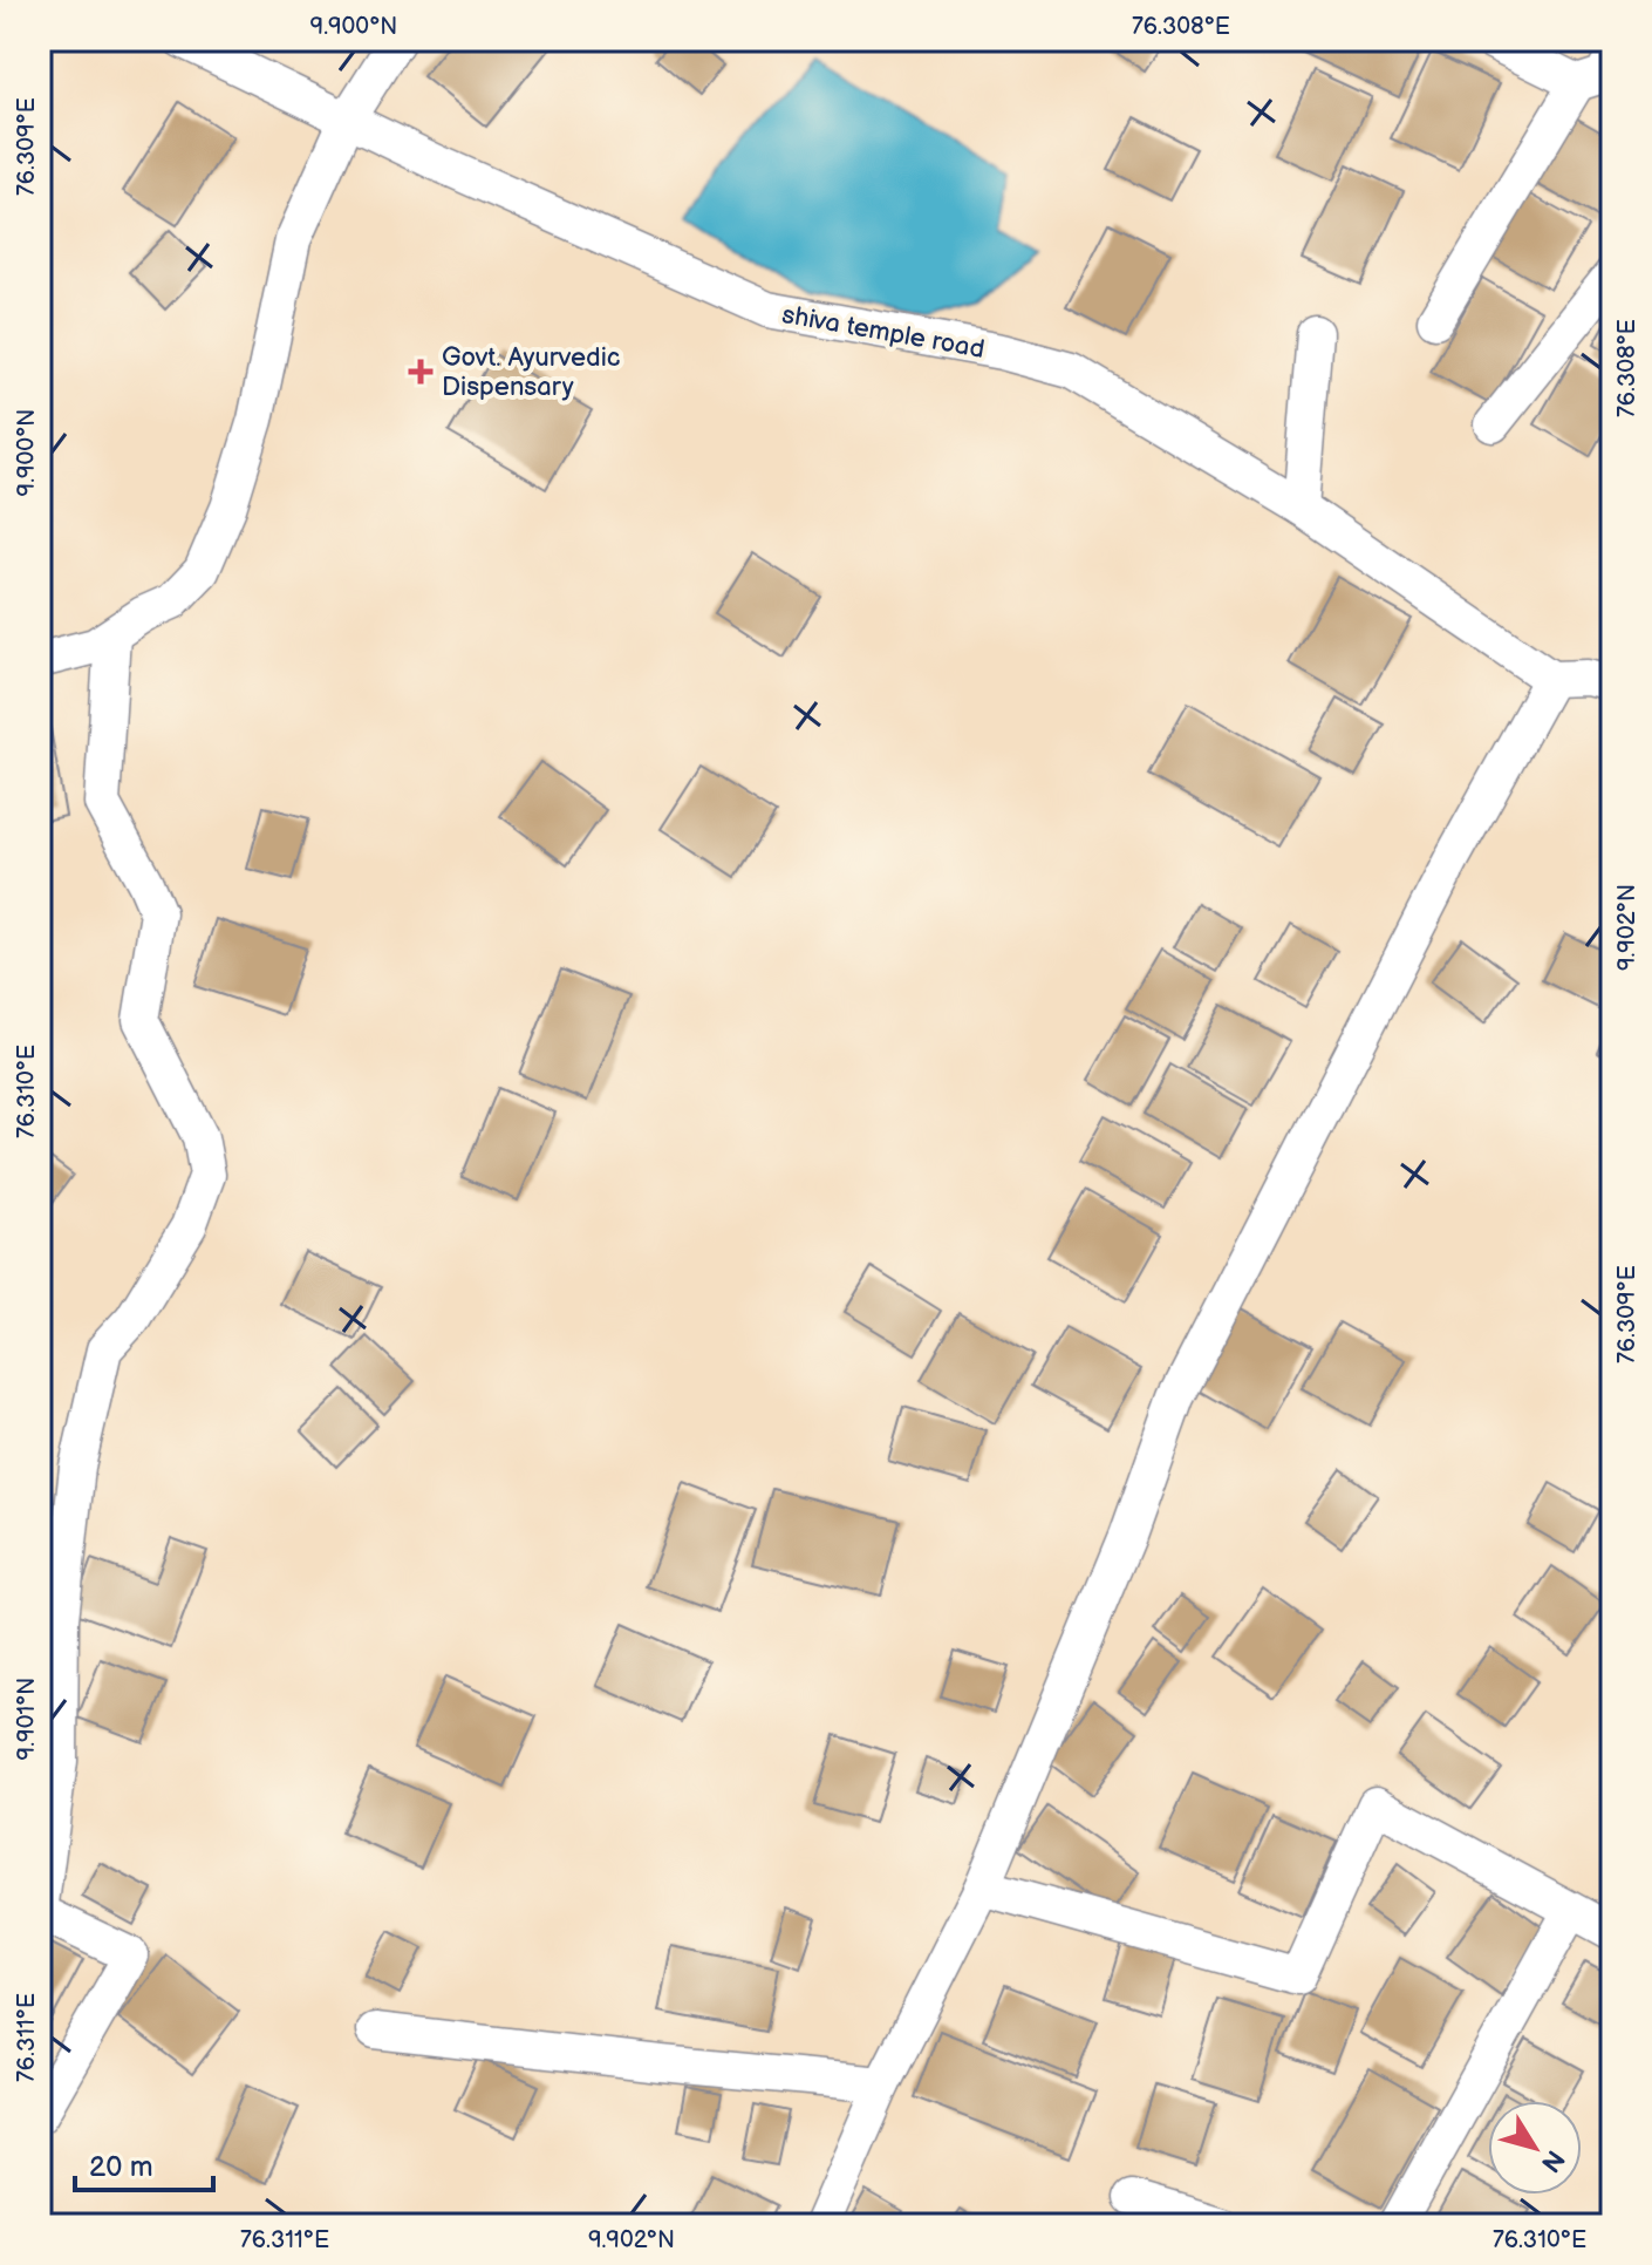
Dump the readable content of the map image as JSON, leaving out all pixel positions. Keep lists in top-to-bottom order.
{
  "streets": {
    "street": ["shiva temple road"]
  },
  "places": {
    "health": ["Govt. Ayurvedic Dispensary"]
  },
  "scale_bar": "20 m",
  "north": "bottom right",
  "coordinates": [
    "9.900°N",
    "76.308°E",
    "76.309°E",
    "9.902°N",
    "76.310°E",
    "9.901°N",
    "76.311°E"
  ]
}
